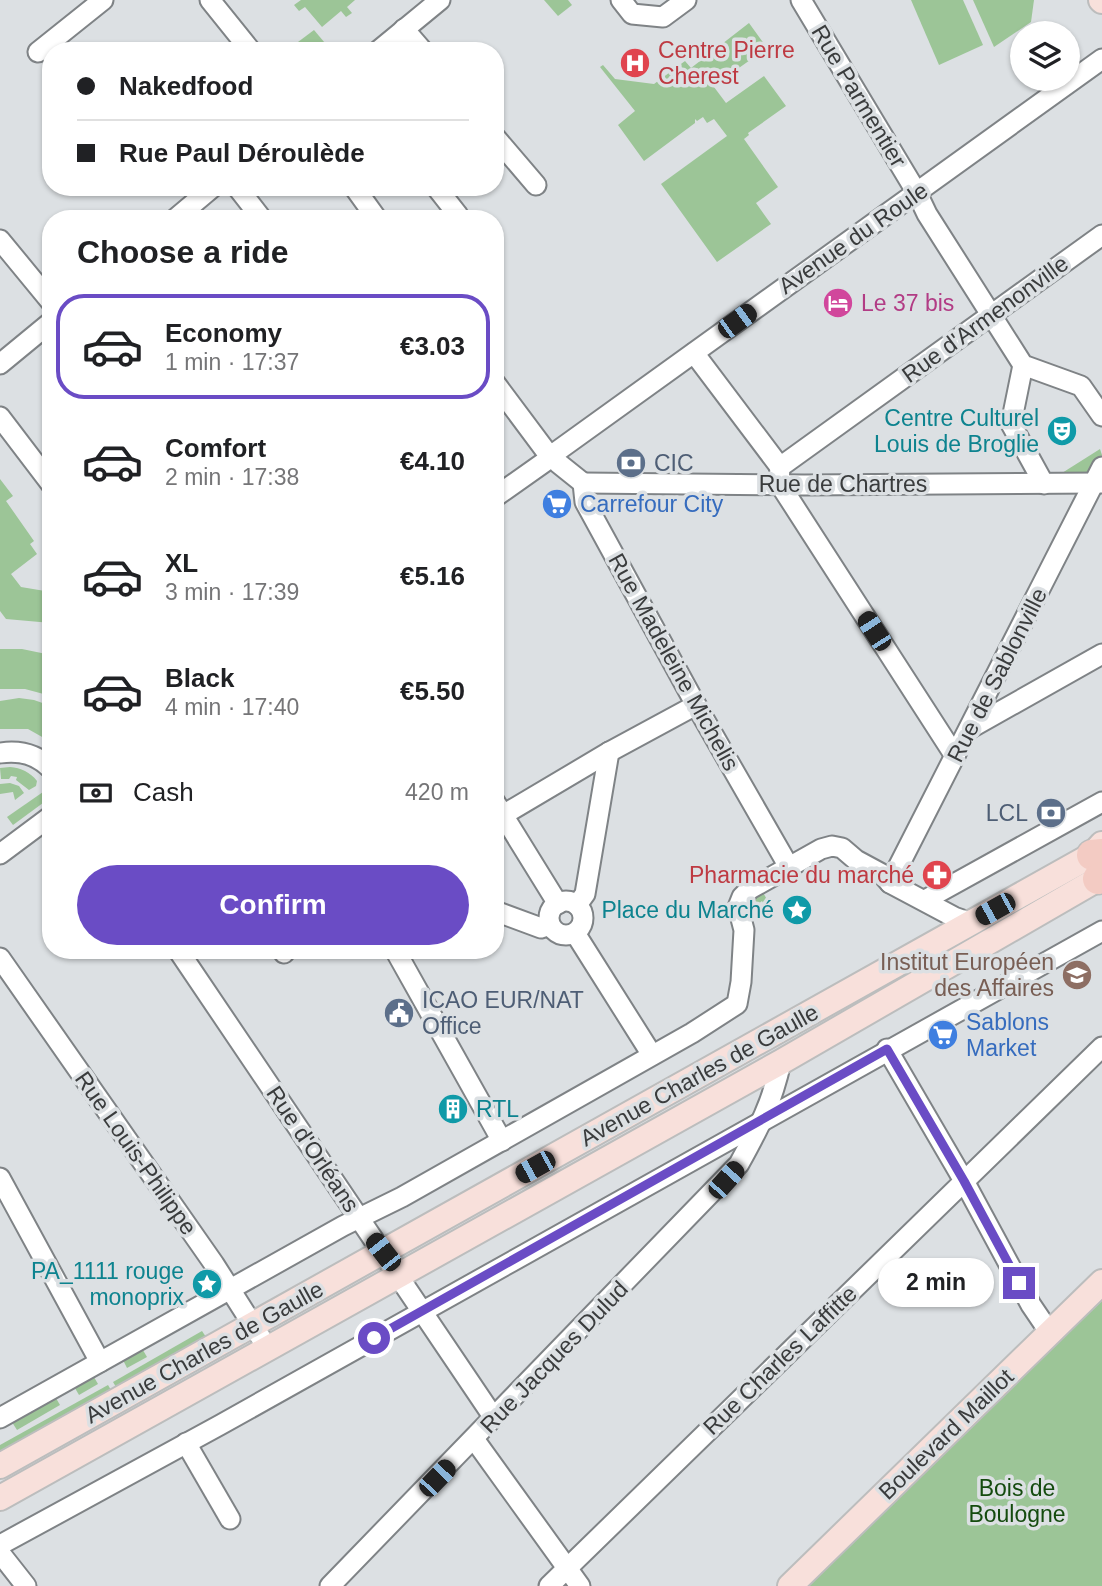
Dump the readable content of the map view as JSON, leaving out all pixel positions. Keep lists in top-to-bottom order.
{
  "streets": {
    "main road": ["Avenue Charles de Gaulle", "Boulevard Maillot"],
    "street": [
      "Rue Parmentier",
      "Avenue du Roule",
      "Rue d'Armenonville",
      "Rue de Chartres",
      "Rue Madeleine Michelis",
      "Rue de Sablonville",
      "Rue d'Orléans",
      "Rue Louis-Philippe",
      "Rue Jacques Dulud",
      "Rue Charles Laffitte"
    ]
  },
  "crossings": [
    ["Rue Parmentier", "Avenue du Roule"],
    ["Rue Parmentier", "Rue d'Armenonville"],
    ["Rue d'Armenonville", "Rue de Chartres"],
    ["Rue de Chartres", "Rue Madeleine Michelis"],
    ["Rue de Chartres", "Rue de Sablonville"],
    ["Rue Madeleine Michelis", "Avenue Charles de Gaulle"],
    ["Avenue Charles de Gaulle", "Rue d'Orléans"],
    ["Avenue Charles de Gaulle", "Rue Louis-Philippe"],
    ["Avenue Charles de Gaulle", "Rue Jacques Dulud"],
    ["Rue d'Orléans", "Rue Jacques Dulud"]
  ],
  "parks": ["Bois de Boulogne"],
  "places": {
    "hospital": ["Centre Pierre Cherest"],
    "hotel": ["Le 37 bis"],
    "theatre": ["Centre Culturel Louis de Broglie"],
    "bank": ["CIC", "LCL"],
    "supermarket": ["Carrefour City", "Sablons Market"],
    "pharmacy": ["Pharmacie du marché"],
    "place": ["Place du Marché", "PA_1111 rouge monoprix"],
    "school or university": ["Institut Européen des Affaires"],
    "public building": ["ICAO EUR/NAT Office"],
    "building": ["RTL"]
  },
  "page": {
    "banner": ["Nakedfood", "Rue Paul Déroulède"],
    "heading": "Choose a ride",
    "list": [
      {
        "name": "Economy",
        "note": "1 min · 17:37",
        "value": "€3.03"
      },
      {
        "name": "Comfort",
        "note": "2 min · 17:38",
        "value": "€4.10"
      },
      {
        "name": "XL",
        "note": "3 min · 17:39",
        "value": "€5.16"
      },
      {
        "name": "Black",
        "note": "4 min · 17:40",
        "value": "€5.50"
      }
    ],
    "pay": ["Cash", "420 m"],
    "buttons": "Confirm",
    "bubble": "2 min"
  }
}
